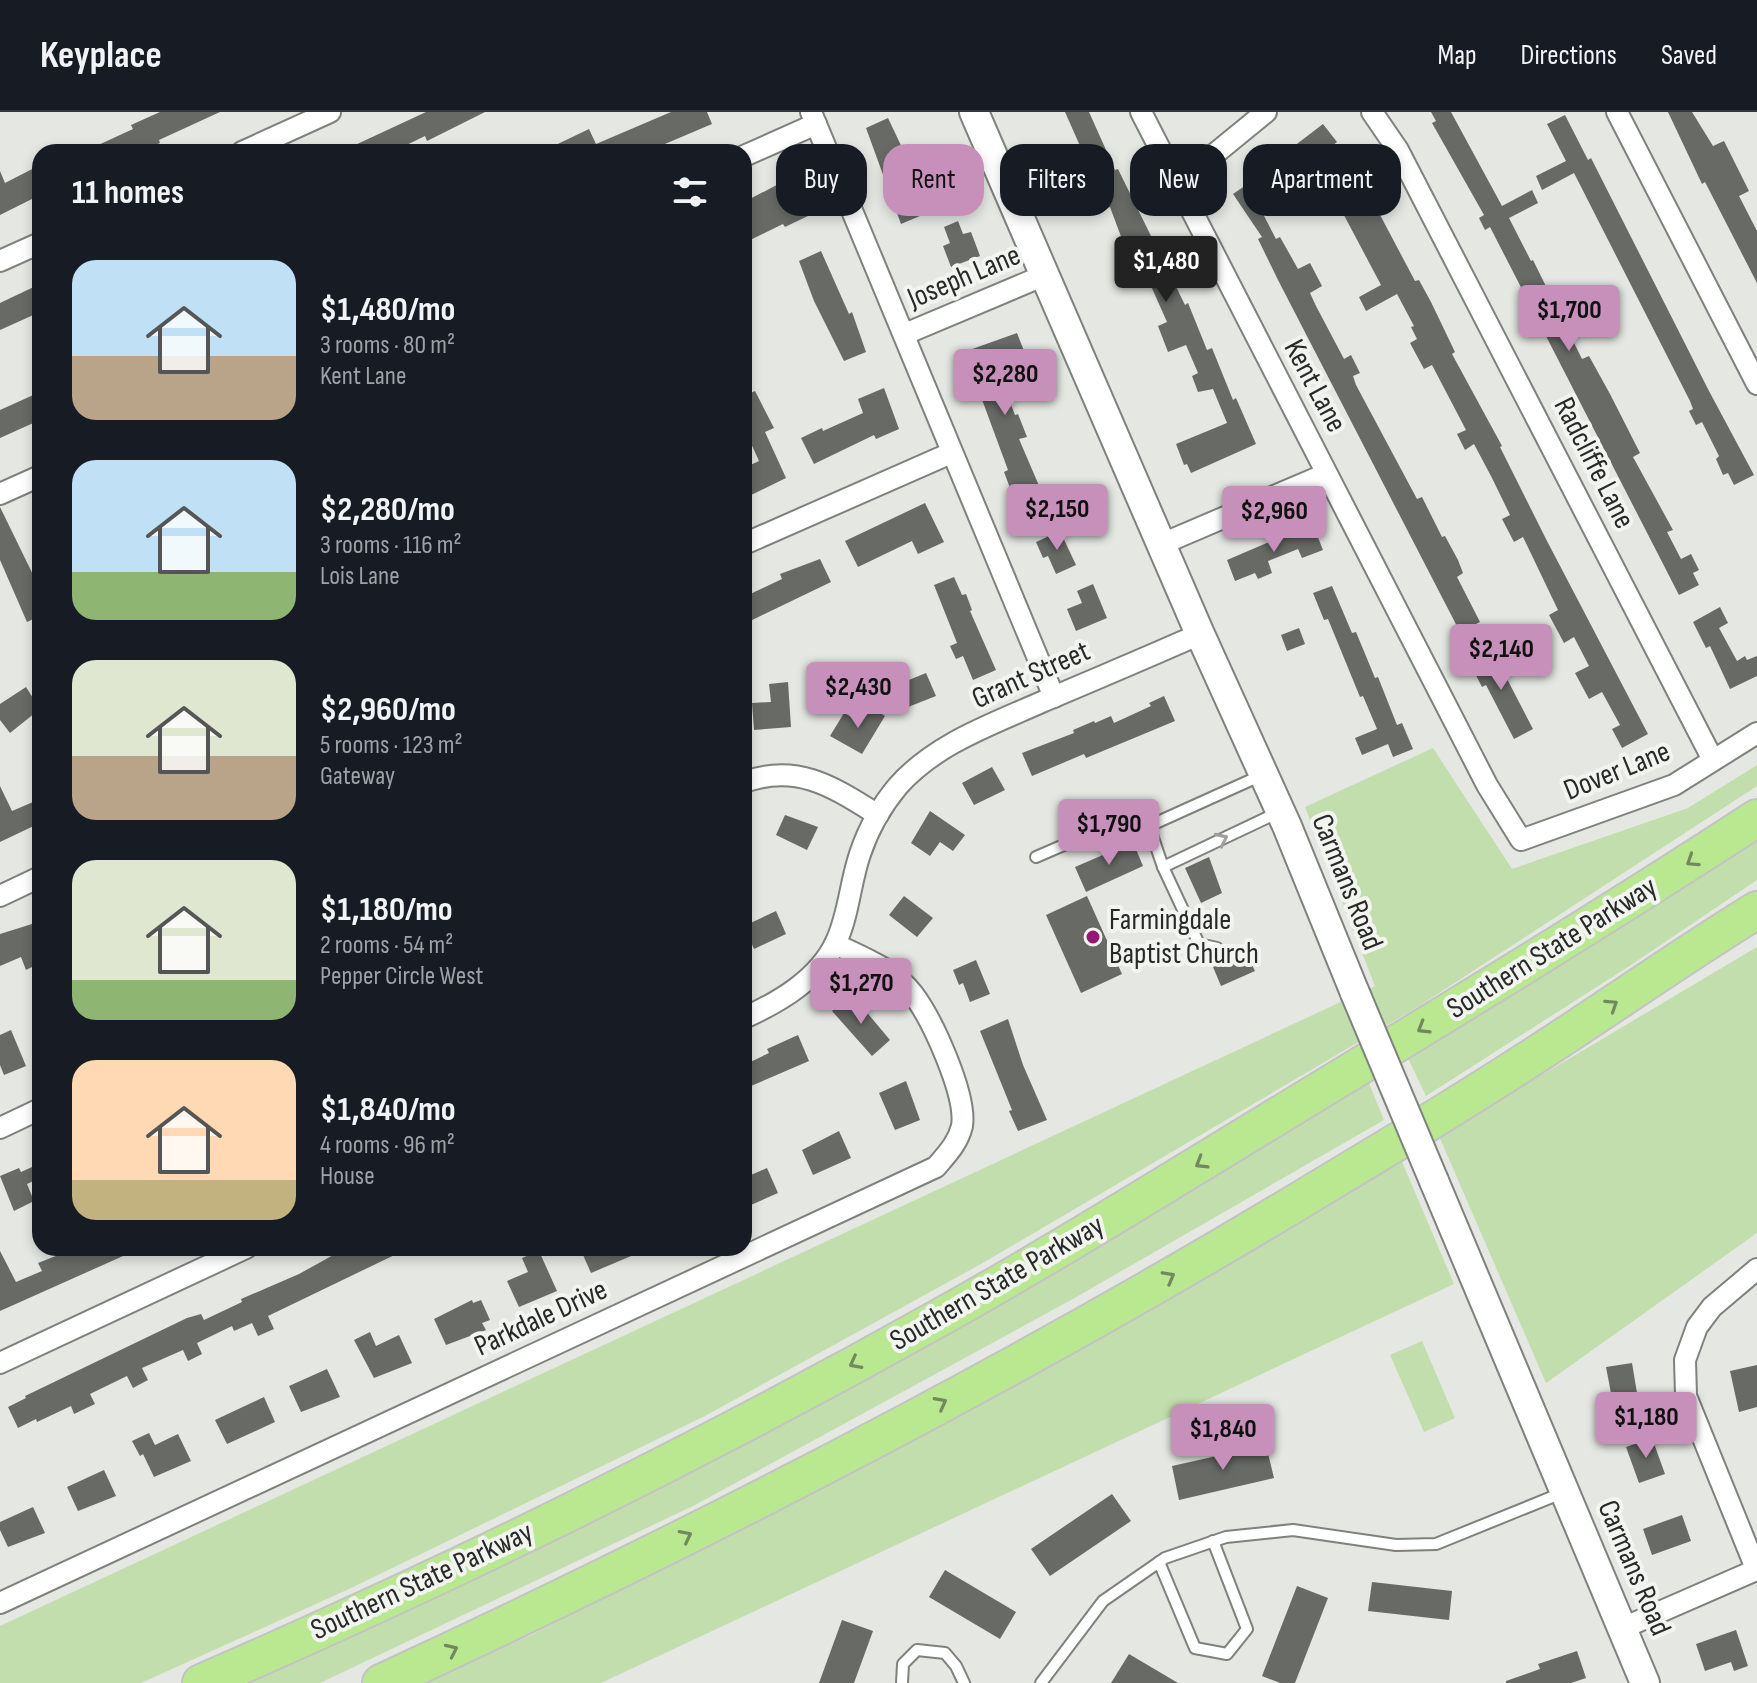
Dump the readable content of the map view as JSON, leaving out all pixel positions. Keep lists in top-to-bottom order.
{
  "streets": {
    "highway": ["Southern State Parkway"],
    "street": [
      "Joseph Lane",
      "Kent Lane",
      "Radcliffe Lane",
      "Grant Street",
      "Dover Lane",
      "Carmans Road",
      "Parkdale Drive"
    ]
  },
  "crossings": [
    ["Joseph Lane", "Carmans Road"],
    ["Kent Lane", "Dover Lane"],
    ["Radcliffe Lane", "Dover Lane"],
    ["Grant Street", "Carmans Road"],
    ["Grant Street", "Parkdale Drive"]
  ],
  "places": ["Farmingdale Baptist Church"],
  "page": {
    "header": "Keyplace",
    "nav": ["Map", "Directions", "Saved"],
    "chip": [
      "Buy",
      "Rent",
      "Filters",
      "New",
      "Apartment"
    ],
    "heading": "11 homes",
    "price": [
      "$1,480",
      "$1,700",
      "$2,280",
      "$2,150",
      "$2,960",
      "$2,140",
      "$2,430",
      "$1,790",
      "$1,270",
      "$1,180",
      "$1,840"
    ],
    "list": [
      {
        "name": "$1,480/mo",
        "note": "3 rooms · 80 m² · Kent Lane"
      },
      {
        "name": "$2,280/mo",
        "note": "3 rooms · 116 m² · Lois Lane"
      },
      {
        "name": "$2,960/mo",
        "note": "5 rooms · 123 m² · Gateway"
      },
      {
        "name": "$1,180/mo",
        "note": "2 rooms · 54 m² · Pepper Circle West"
      },
      {
        "name": "$1,840/mo",
        "note": "4 rooms · 96 m² · House"
      }
    ]
  }
}
